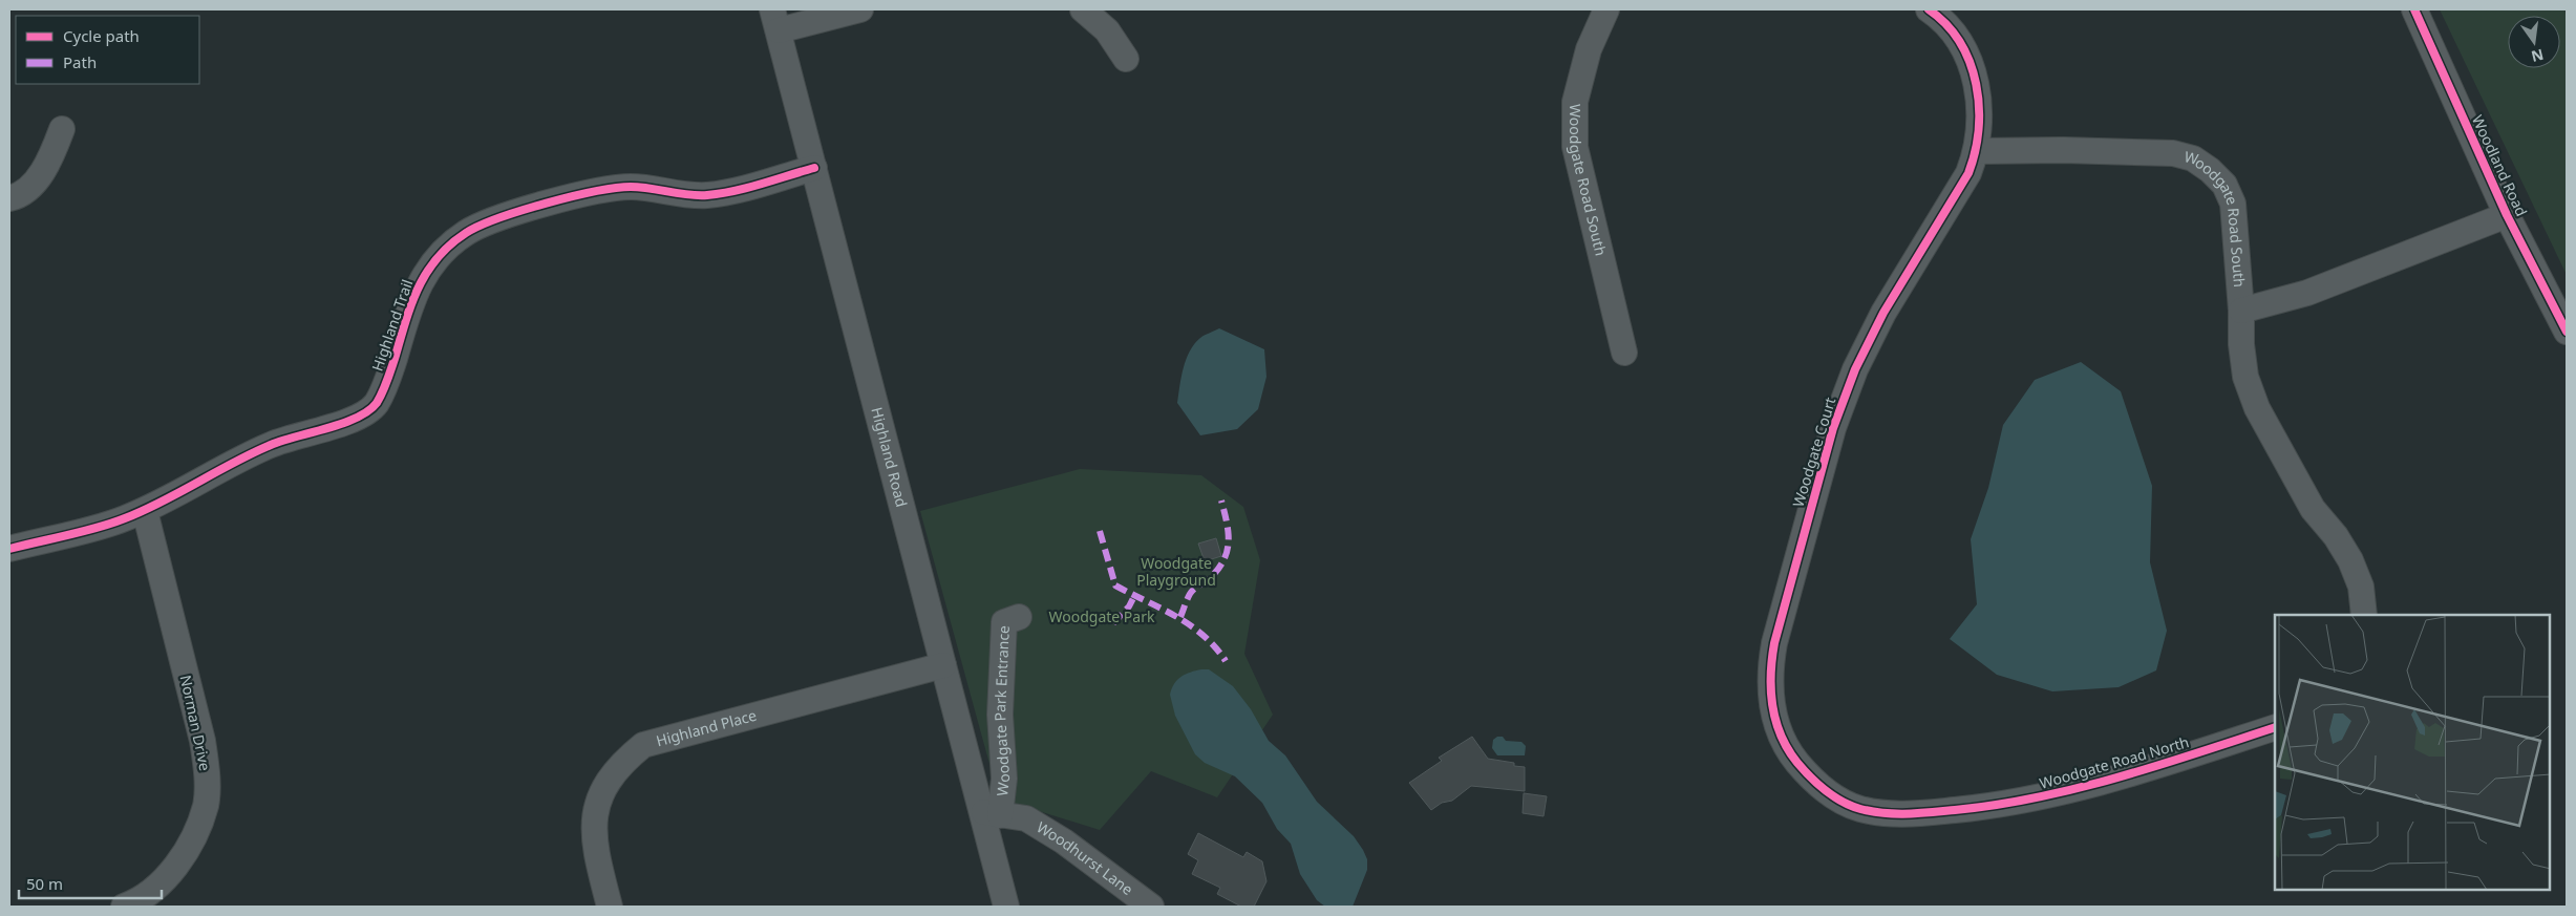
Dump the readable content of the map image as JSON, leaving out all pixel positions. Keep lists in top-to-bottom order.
{
  "streets": {
    "street": [
      "Woodland Road",
      "Woodgate Road South",
      "Highland Trail",
      "Woodgate Court",
      "Highland Road",
      "Woodgate Park Entrance",
      "Norman Drive",
      "Highland Place",
      "Woodgate Road North",
      "Woodhurst Lane"
    ]
  },
  "crossings": [
    ["Woodland Road", "Woodgate Road South"],
    ["Woodgate Road South", "Woodgate Court"],
    ["Highland Trail", "Highland Road"],
    ["Highland Trail", "Norman Drive"],
    ["Woodgate Court", "Woodgate Road North"],
    ["Highland Road", "Woodgate Park Entrance"],
    ["Highland Road", "Highland Place"],
    ["Highland Road", "Woodhurst Lane"],
    ["Woodgate Park Entrance", "Woodhurst Lane"]
  ],
  "parks": ["Woodgate Playground", "Woodgate Park"],
  "legend": ["Cycle path", "Path"],
  "scale_bar": "50 m",
  "north": "bottom"
}
